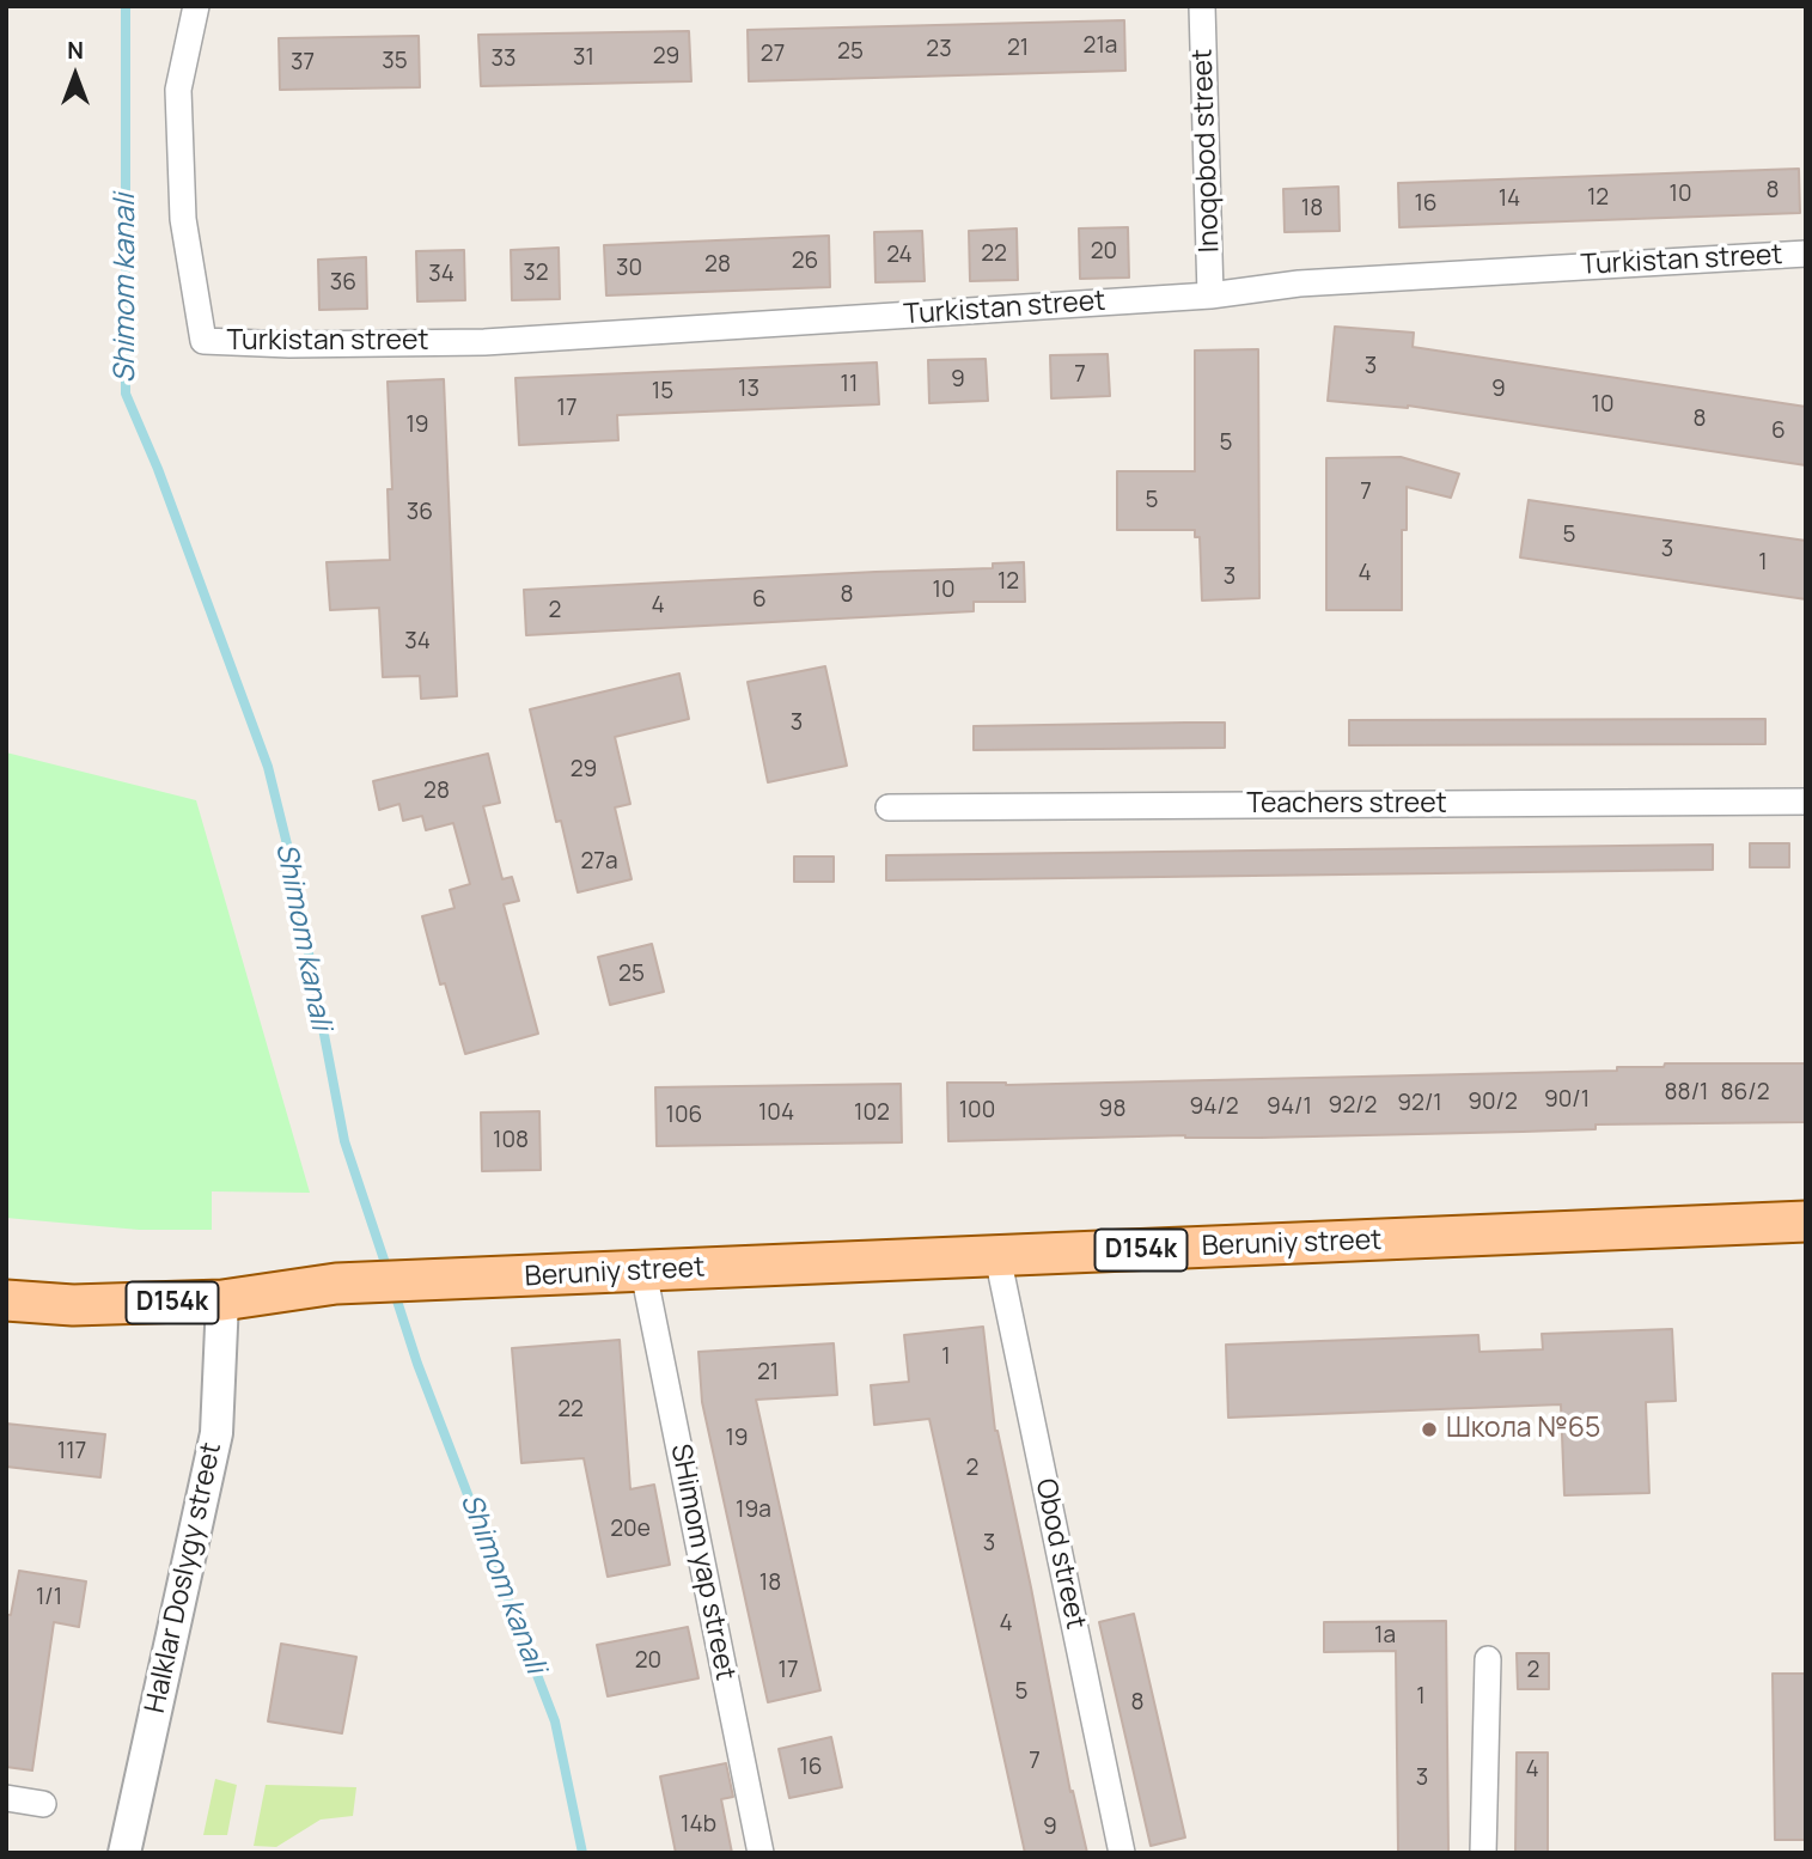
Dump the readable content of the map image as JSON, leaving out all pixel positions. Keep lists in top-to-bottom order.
{
  "streets": {
    "main road": ["Beruniy street", "D154k"],
    "street": [
      "Inoqobod street",
      "Turkistan street",
      "Teachers street",
      "Obod street",
      "SHimom yap street",
      "Halklar Doslygy street"
    ]
  },
  "crossings": [
    ["Inoqobod street", "Turkistan street"],
    ["Beruniy street", "D154k"],
    ["Beruniy street", "Obod street"],
    ["Beruniy street", "SHimom yap street"],
    ["Beruniy street", "Halklar Doslygy street"],
    ["D154k", "Halklar Doslygy street"]
  ],
  "water": ["Shimom kanali"],
  "places": ["Школа №65"],
  "house_numbers": [
    "21a",
    "21",
    "23",
    "25",
    "27",
    "29",
    "31",
    "33",
    "35",
    "37",
    "8",
    "10",
    "12",
    "14",
    "16",
    "18",
    "20",
    "22",
    "24",
    "26",
    "28",
    "30",
    "32",
    "34",
    "36",
    "3",
    "7",
    "9",
    "11",
    "13",
    "9",
    "15",
    "10",
    "17",
    "8",
    "19",
    "6",
    "5",
    "7",
    "5",
    "36",
    "5",
    "3",
    "1",
    "4",
    "3",
    "12",
    "10",
    "8",
    "6",
    "4",
    "2",
    "34",
    "3",
    "29",
    "28",
    "27a",
    "25",
    "88/1",
    "86/2",
    "90/1",
    "90/2",
    "92/1",
    "92/2",
    "94/2",
    "94/1",
    "98",
    "100",
    "104",
    "102",
    "106",
    "108",
    "1",
    "21",
    "22",
    "19",
    "117",
    "2",
    "19a",
    "20e",
    "3",
    "18",
    "1/1",
    "4",
    "1a",
    "20",
    "17",
    "2",
    "5",
    "1",
    "8",
    "7",
    "16",
    "4",
    "3",
    "14b",
    "9"
  ],
  "north": "top"
}
